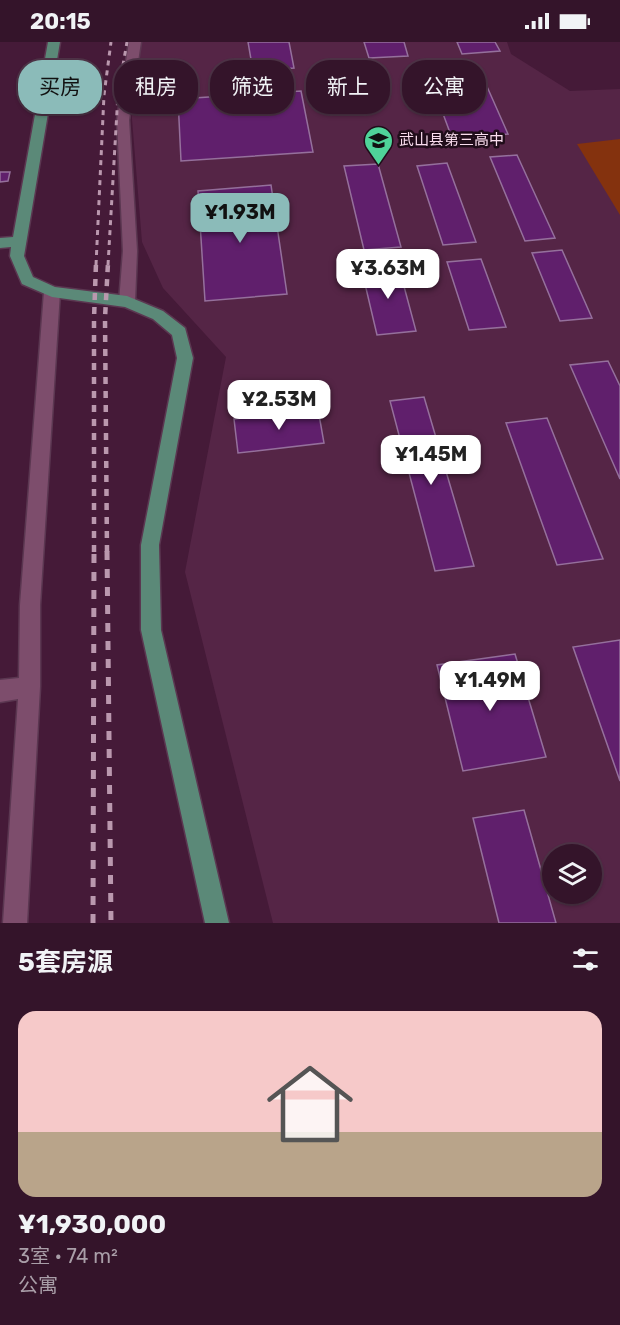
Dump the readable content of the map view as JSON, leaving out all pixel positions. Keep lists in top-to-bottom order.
{
  "places": {
    "school or university": ["武山县第三高中"]
  },
  "page": {
    "status": "20:15",
    "chip": [
      "买房",
      "租房",
      "筛选",
      "新上",
      "公寓"
    ],
    "price": [
      "¥1.93M",
      "¥3.63M",
      "¥2.53M",
      "¥1.45M",
      "¥1.49M"
    ],
    "heading": "5套房源",
    "list": [
      {
        "name": "¥1,930,000",
        "note": "3室 · 74 m² · 公寓"
      }
    ]
  }
}
